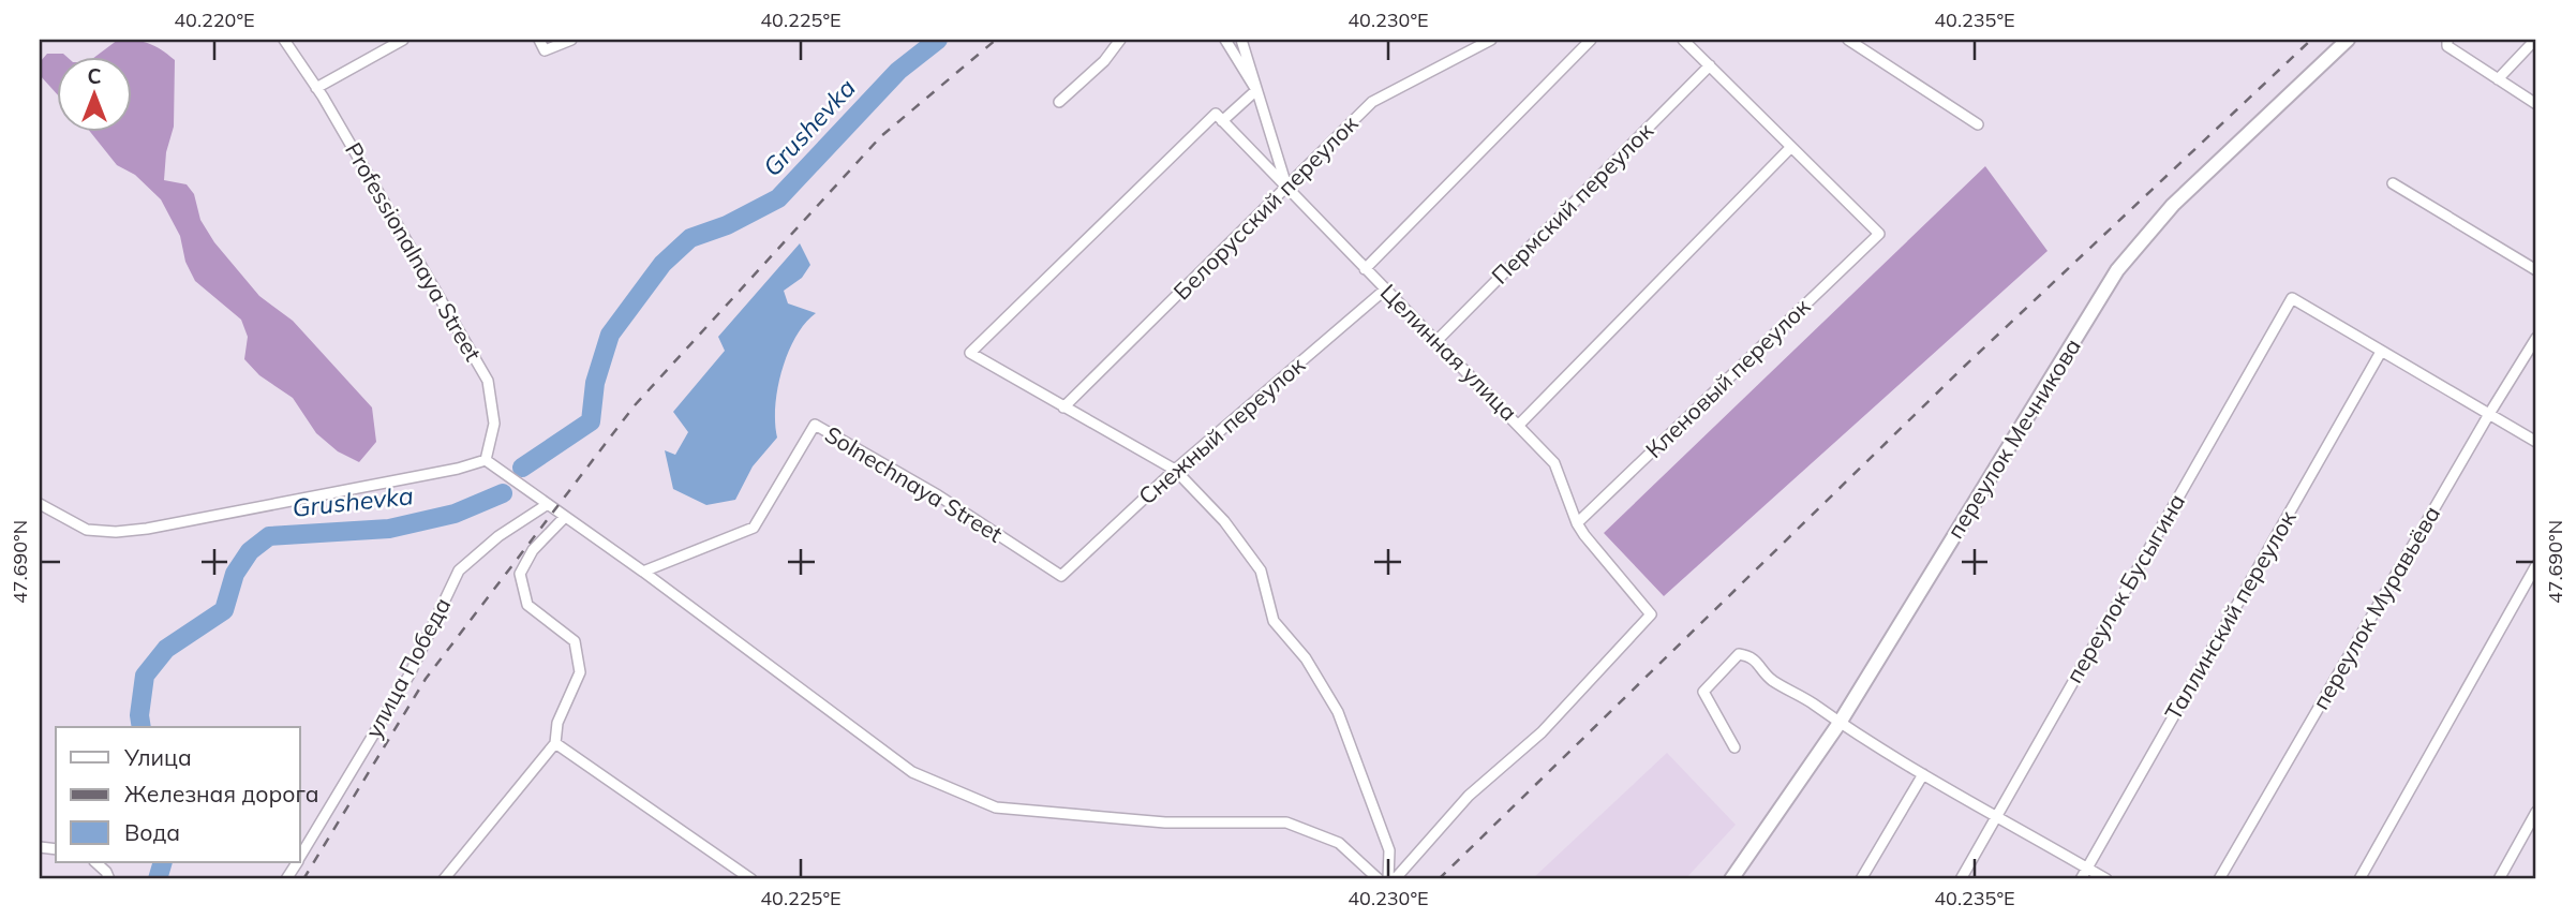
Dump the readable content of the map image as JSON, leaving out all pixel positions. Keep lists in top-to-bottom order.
{
  "streets": {
    "street": [
      "Пермский переулок",
      "Белорусский переулок",
      "Professionalnaya Street",
      "Целинная улица",
      "Кленовый переулок",
      "Снежный переулок",
      "переулок Мечникова",
      "Solnechnaya Street",
      "переулок Бусыгина",
      "переулок Муравьёва",
      "Таллинский переулок",
      "улица Победа"
    ]
  },
  "crossings": [
    ["Пермский переулок", "Целинная улица"],
    ["Белорусский переулок", "Целинная улица"],
    ["Целинная улица", "Кленовый переулок"],
    ["Целинная улица", "Снежный переулок"],
    ["Снежный переулок", "Solnechnaya Street"],
    ["переулок Бусыгина", "Таллинский переулок"]
  ],
  "water": ["Grushevka"],
  "legend": ["Улица", "Железная дорога", "Вода"],
  "north": "top",
  "coordinates": [
    "40.220°E",
    "40.225°E",
    "40.230°E",
    "40.235°E",
    "47.690°N"
  ]
}
